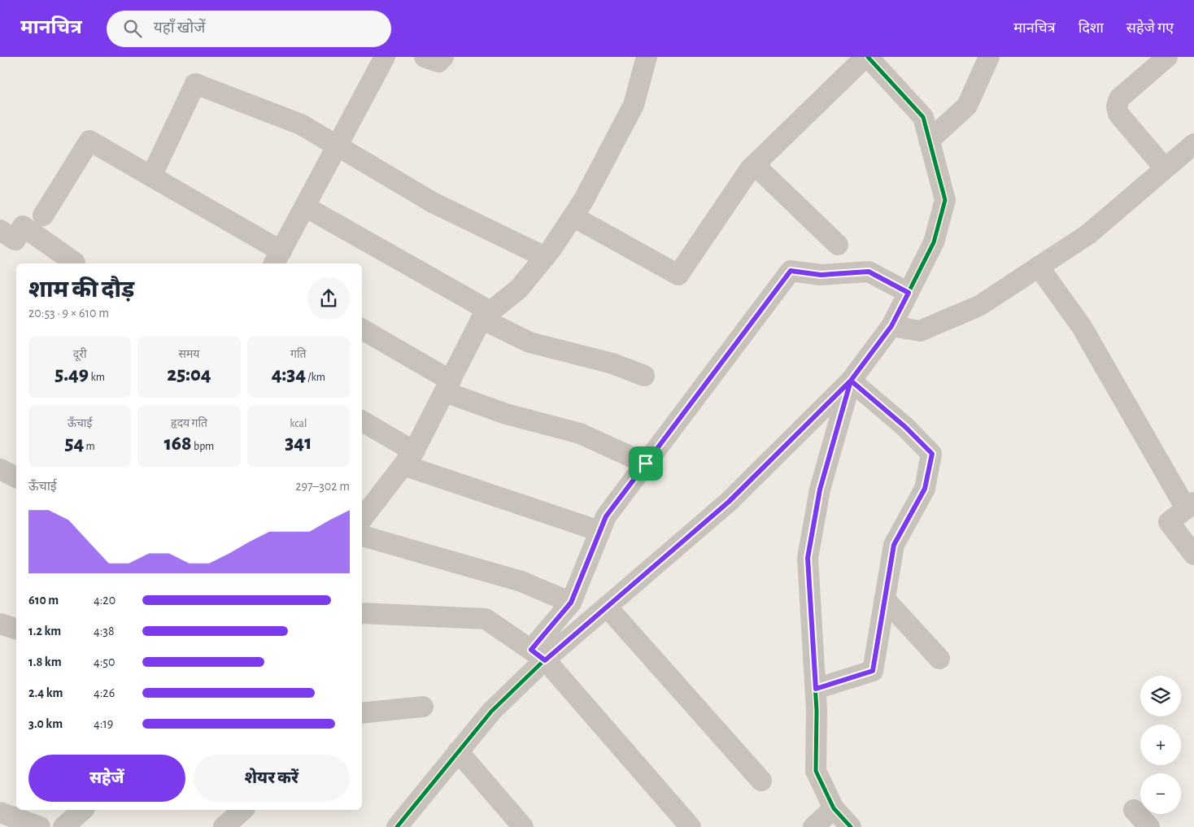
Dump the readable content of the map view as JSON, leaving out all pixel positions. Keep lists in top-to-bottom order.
{
  "page": {
    "header": "मानचित्र",
    "search": "यहाँ खोजें",
    "nav": ["मानचित्र", "दिशा", "सहेजे गए"],
    "heading": ["शाम की दौड़", "20:53 · 9 × 610 m"],
    "stats": [
      ["दूरी", "5.49 km"],
      ["समय", "25:04"],
      ["गति", "4:34 /km"],
      ["ऊँचाई", "54 m"],
      ["हृदय गति", "168 bpm"],
      ["kcal", "341"]
    ],
    "chart": ["ऊँचाई", "297–302 m"],
    "list": [
      {
        "name": "610 m",
        "note": "4:20"
      },
      {
        "name": "1.2 km",
        "note": "4:38"
      },
      {
        "name": "1.8 km",
        "note": "4:50"
      },
      {
        "name": "2.4 km",
        "note": "4:26"
      },
      {
        "name": "3.0 km",
        "note": "4:19"
      }
    ],
    "map_buttons": ["+", "−"],
    "buttons": ["सहेजें", "शेयर करें"]
  }
}
